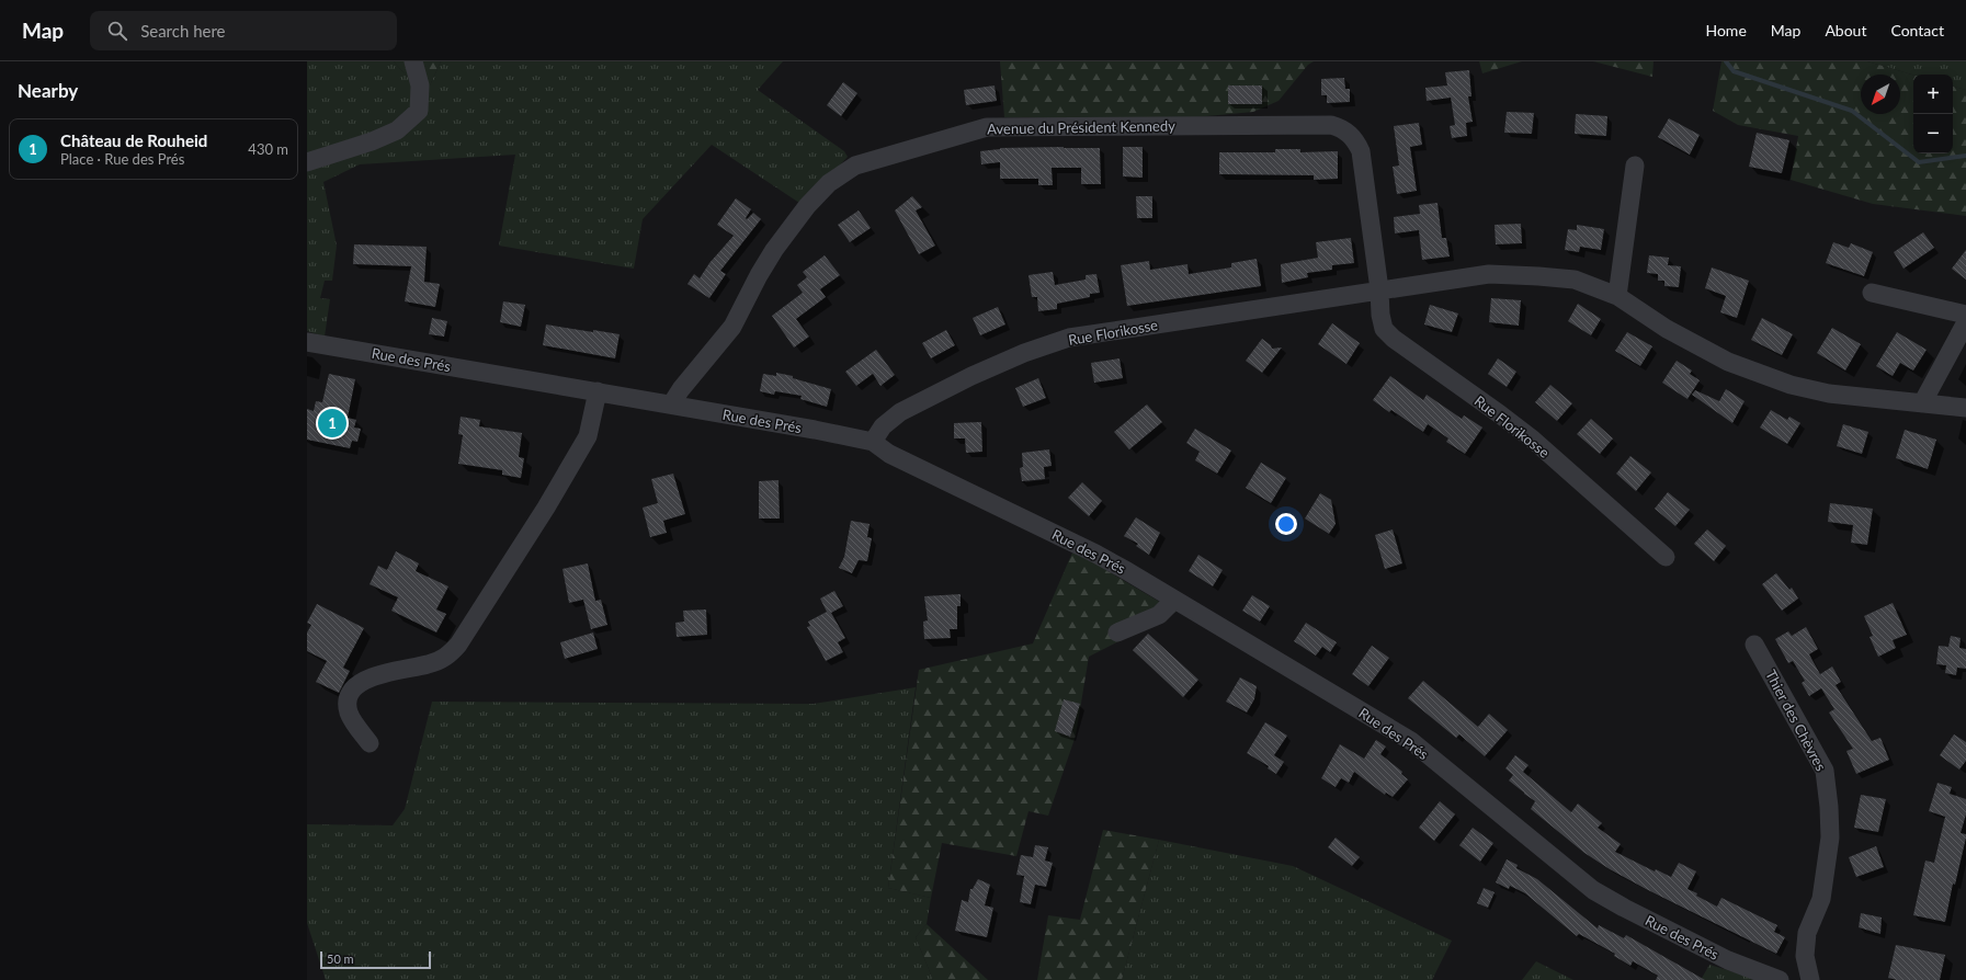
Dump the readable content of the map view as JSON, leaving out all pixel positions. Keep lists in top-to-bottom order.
{
  "streets": {
    "street": [
      "Avenue du Président Kennedy",
      "Rue Florikosse",
      "Rue des Prés",
      "Thier des Chèvres"
    ]
  },
  "crossings": [
    ["Avenue du Président Kennedy", "Rue Florikosse"],
    ["Avenue du Président Kennedy", "Rue des Prés"],
    ["Rue Florikosse", "Rue des Prés"]
  ],
  "scale_bar": "50 m",
  "north": "bottom left",
  "page": {
    "header": "Map",
    "search": "Search here",
    "nav": [
      "Home",
      "Map",
      "About",
      "Contact"
    ],
    "heading": "Nearby",
    "map_buttons": ["+", "−"],
    "list": [
      {
        "mark": "1",
        "name": "Château de Rouheid",
        "note": "Place · Rue des Prés",
        "value": "430 m"
      }
    ],
    "pins": "1",
    "scale": "50 m"
  }
}
